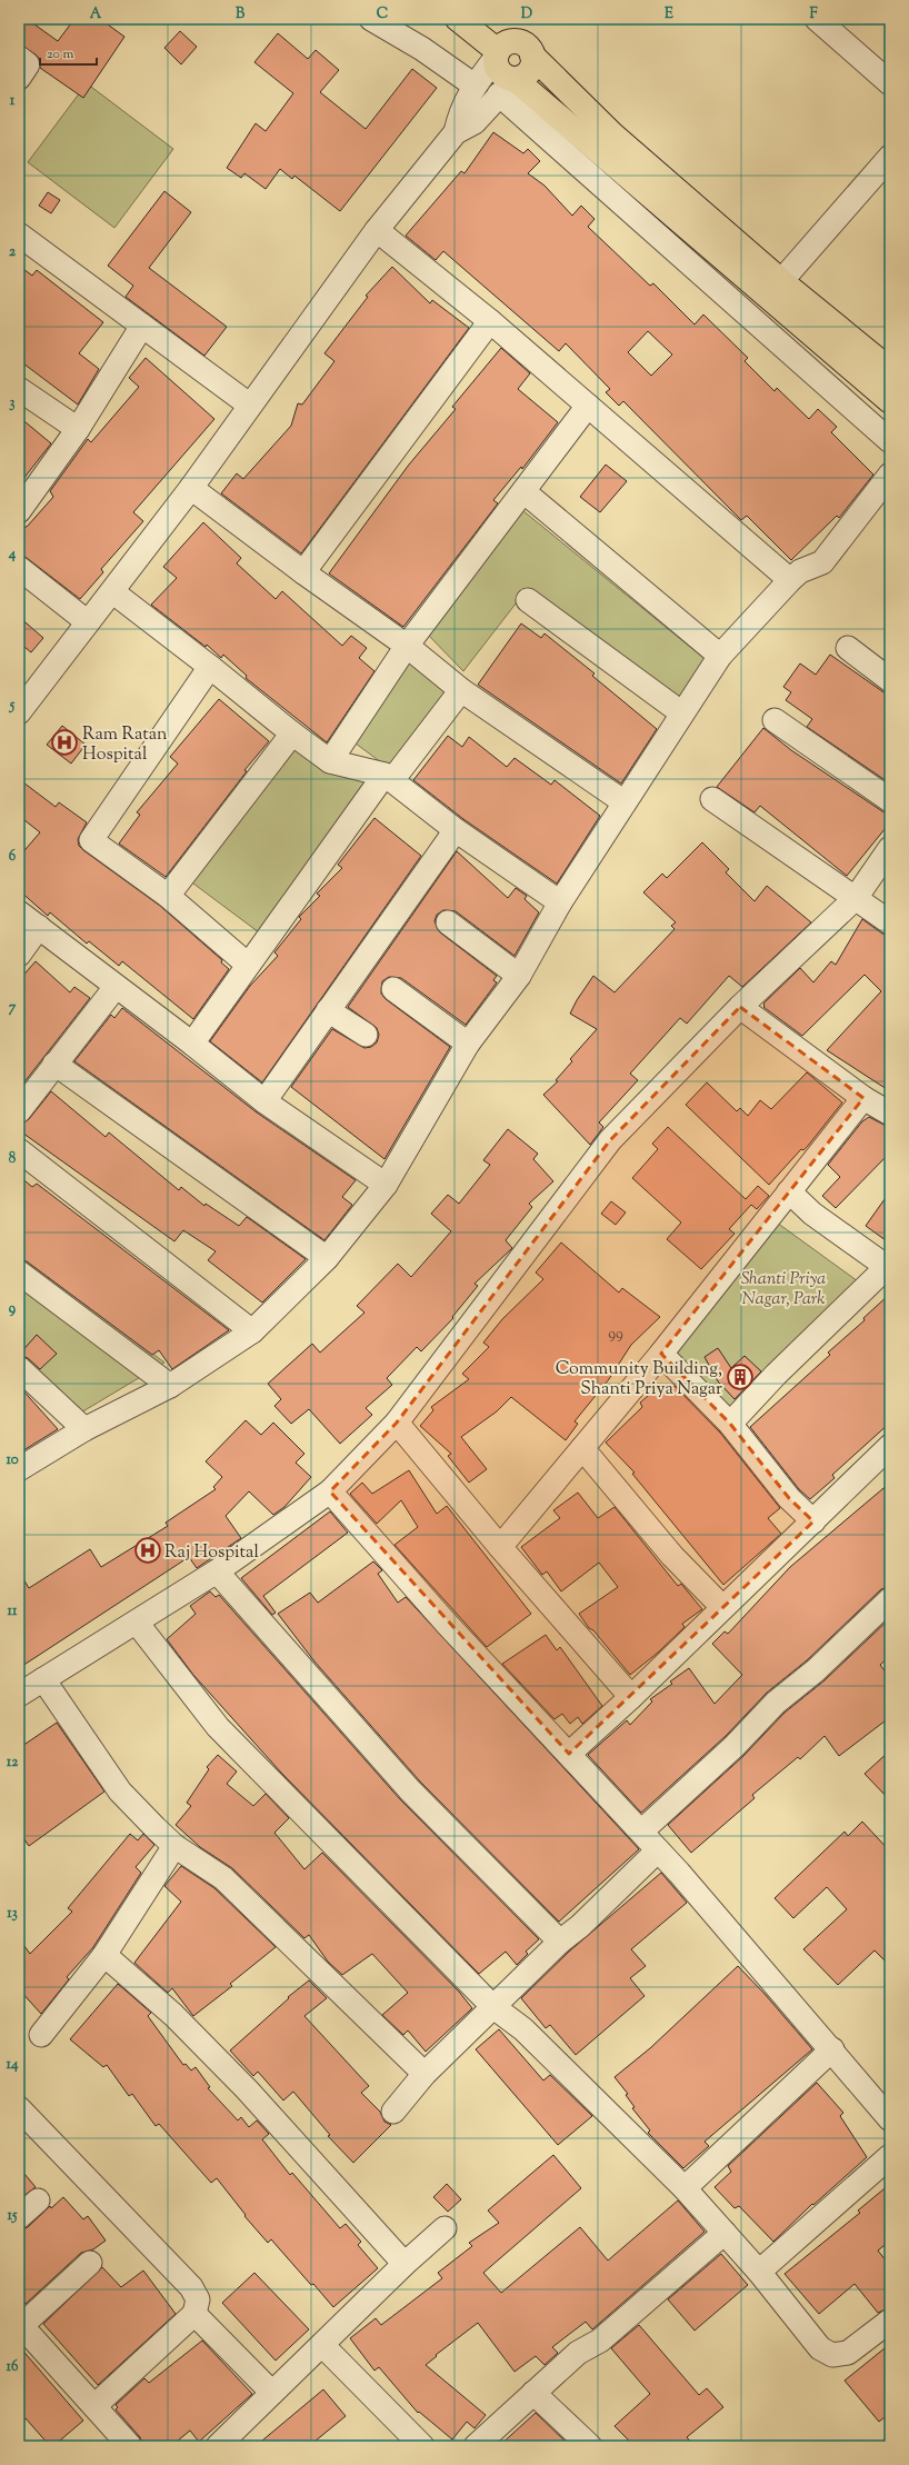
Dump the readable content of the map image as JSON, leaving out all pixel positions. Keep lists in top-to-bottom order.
{
  "parks": ["Shanti Priya Nagar, Park"],
  "places": {
    "hospital": ["Ram Ratan Hospital", "Raj Hospital"],
    "building": ["Community Building, Shanti Priya Nagar"]
  },
  "house_numbers": ["99"],
  "scale_bar": "20 m",
  "grid": {
    "columns": [
      "A",
      "B",
      "C",
      "D",
      "E",
      "F"
    ],
    "rows": [
      "1",
      "2",
      "3",
      "4",
      "5",
      "6",
      "7",
      "8",
      "9",
      "10",
      "11",
      "12",
      "13",
      "14",
      "15",
      "16"
    ]
  }
}
